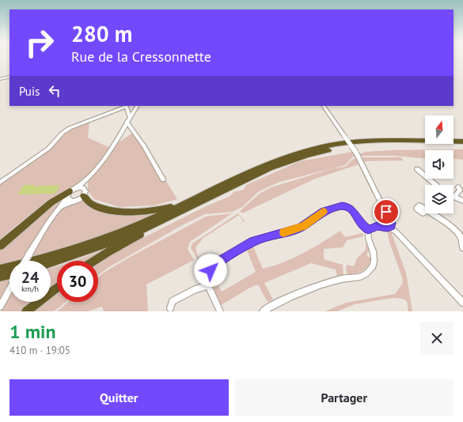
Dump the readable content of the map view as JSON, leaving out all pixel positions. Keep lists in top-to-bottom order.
{
  "north": "top",
  "page": {
    "turn": ["280 m", "Rue de la Cressonnette"],
    "then": "Puis",
    "speed": "24 km/h",
    "limit": "30",
    "heading": ["1 min", "410 m · 19:05"],
    "buttons": ["Quitter", "Partager"]
  }
}
